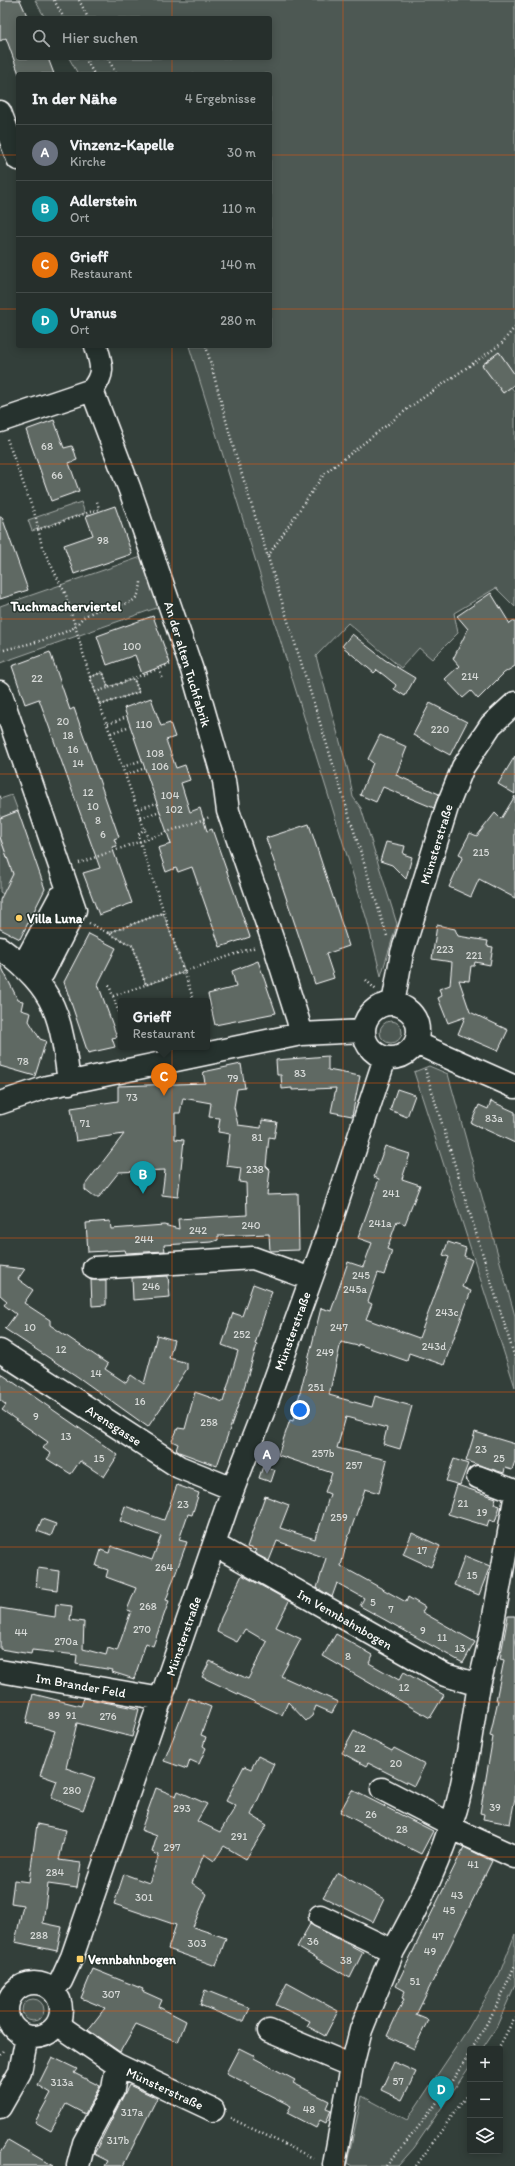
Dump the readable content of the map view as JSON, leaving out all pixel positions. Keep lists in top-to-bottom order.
{
  "streets": {
    "street": [
      "An der alten Tuchfabrik",
      "Münsterstraße",
      "Arensgasse",
      "Im Vennbahnbogen",
      "Im Brander Feld"
    ]
  },
  "crossings": [
    ["Münsterstraße", "Arensgasse"],
    ["Münsterstraße", "Im Vennbahnbogen"],
    ["Münsterstraße", "Im Brander Feld"]
  ],
  "districts": ["Tuchmacherviertel"],
  "places": {
    "other": ["Villa Luna"],
    "transit": ["Vennbahnbogen"]
  },
  "house_numbers": [
    "68",
    "66",
    "98",
    "100",
    "214",
    "22",
    "20",
    "110",
    "220",
    "18",
    "16",
    "108",
    "14",
    "106",
    "12",
    "104",
    "10",
    "102",
    "8",
    "6",
    "215",
    "223",
    "221",
    "78",
    "83",
    "79",
    "73",
    "83a",
    "71",
    "81",
    "238",
    "241",
    "241a",
    "240",
    "242",
    "244",
    "245",
    "246",
    "245a",
    "243c",
    "10",
    "247",
    "252",
    "243d",
    "12",
    "249",
    "14",
    "251",
    "16",
    "9",
    "258",
    "13",
    "23",
    "257b",
    "15",
    "25",
    "257",
    "21",
    "23",
    "19",
    "259",
    "17",
    "264",
    "15",
    "5",
    "268",
    "7",
    "270",
    "9",
    "44",
    "11",
    "270a",
    "13",
    "8",
    "12",
    "89",
    "91",
    "276",
    "22",
    "20",
    "280",
    "39",
    "293",
    "26",
    "28",
    "291",
    "297",
    "41",
    "284",
    "43",
    "301",
    "45",
    "288",
    "47",
    "36",
    "303",
    "49",
    "38",
    "51",
    "307",
    "57",
    "313a",
    "48",
    "317a",
    "317b"
  ],
  "page": {
    "search": "Hier suchen",
    "heading": ["In der Nähe", "4 Ergebnisse"],
    "list": [
      {
        "mark": "A",
        "name": "Vinzenz-Kapelle",
        "note": "Kirche",
        "value": "30 m"
      },
      {
        "mark": "B",
        "name": "Adlerstein",
        "note": "Ort",
        "value": "110 m"
      },
      {
        "mark": "C",
        "name": "Grieff",
        "note": "Restaurant",
        "value": "140 m"
      },
      {
        "mark": "D",
        "name": "Uranus",
        "note": "Ort",
        "value": "280 m"
      }
    ],
    "popup": ["Grieff", "Restaurant"],
    "pins": [
      "C",
      "B",
      "A",
      "D"
    ],
    "map_buttons": ["+", "−"]
  }
}
